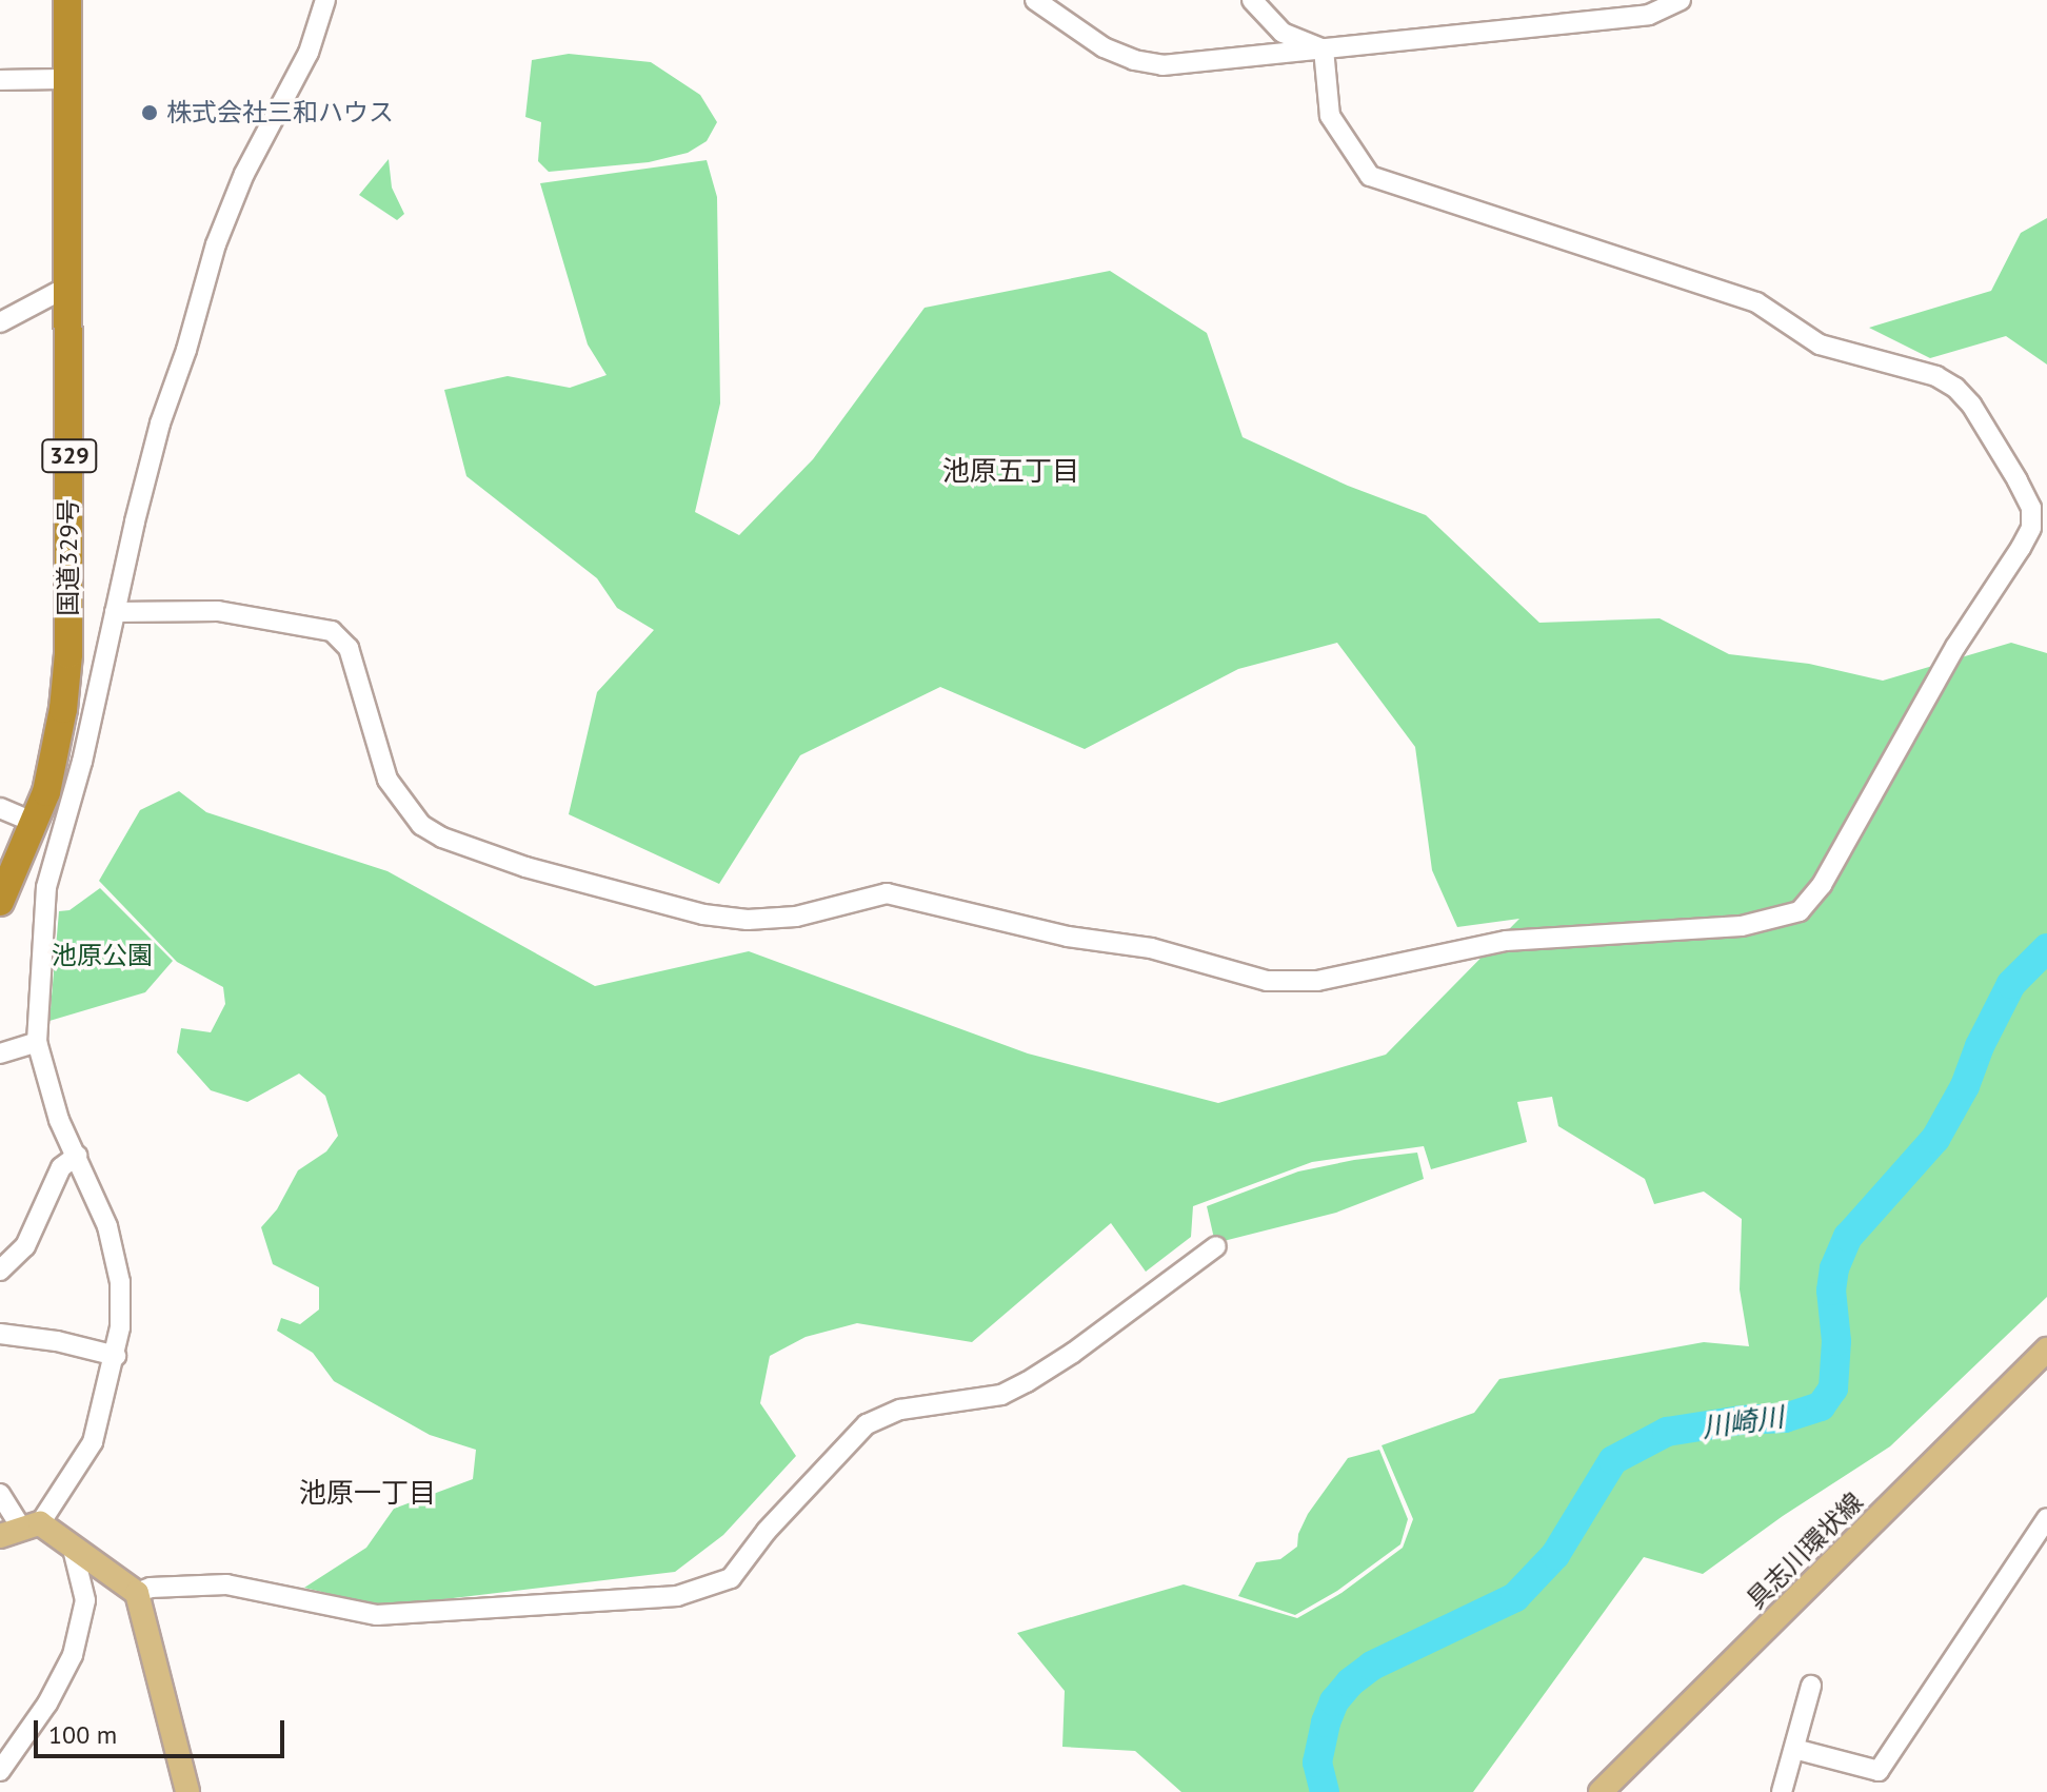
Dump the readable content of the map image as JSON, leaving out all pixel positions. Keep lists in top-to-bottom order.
{
  "streets": {
    "highway": ["329", "国道329号"],
    "main road": ["具志川環状線"]
  },
  "districts": ["池原五丁目", "池原一丁目"],
  "water": ["川崎川"],
  "parks": ["池原公園"],
  "places": ["株式会社三和ハウス"],
  "scale_bar": "100 m"
}
